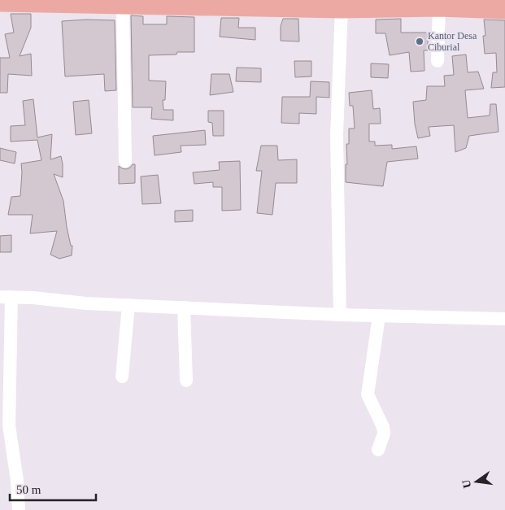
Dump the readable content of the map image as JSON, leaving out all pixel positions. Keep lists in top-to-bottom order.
{
  "places": ["Kantor Desa Ciburial"],
  "scale_bar": "50 m",
  "north": "left"
}
